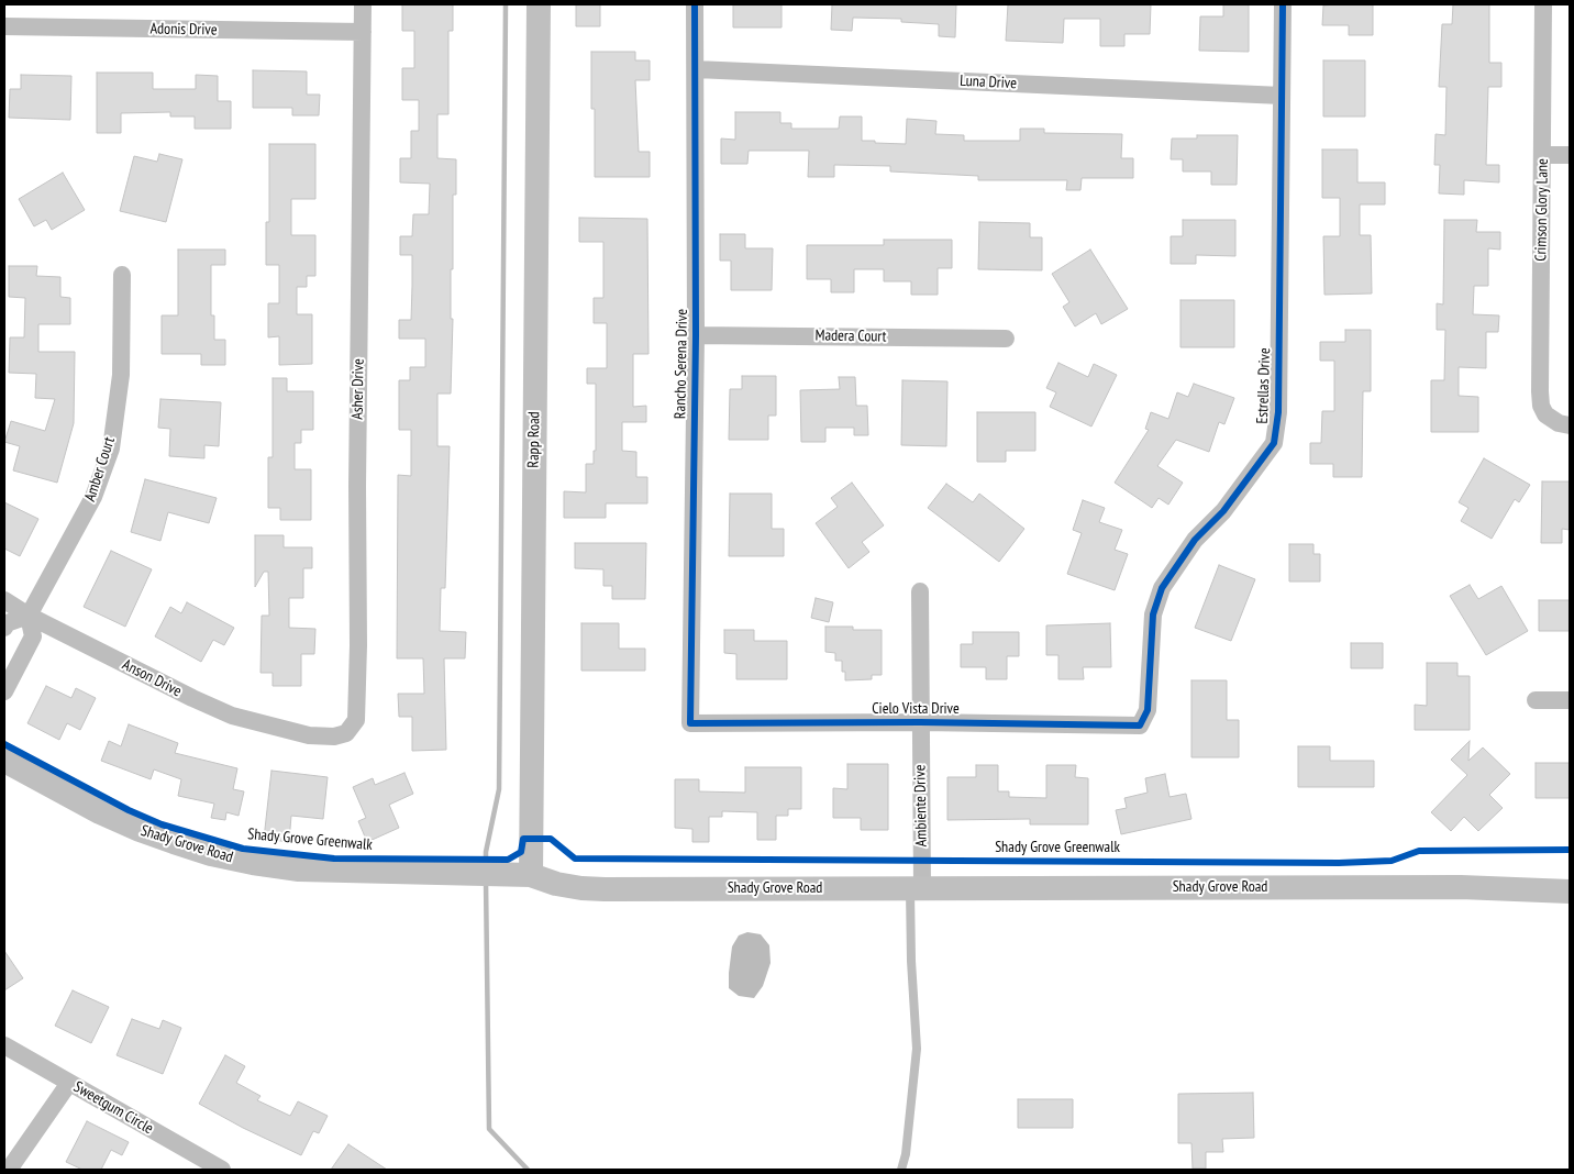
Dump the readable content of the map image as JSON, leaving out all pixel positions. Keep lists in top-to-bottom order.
{
  "streets": {
    "main road": ["Rapp Road", "Shady Grove Road"],
    "street": [
      "Adonis Drive",
      "Luna Drive",
      "Crimson Glory Lane",
      "Madera Court",
      "Rancho Serena Drive",
      "Estrellas Drive",
      "Asher Drive",
      "Amber Court",
      "Anson Drive",
      "Cielo Vista Drive",
      "Ambiente Drive",
      "Sweetgum Circle"
    ],
    "cycle path": ["Shady Grove Greenwalk"]
  },
  "crossings": [
    ["Adonis Drive", "Asher Drive"],
    ["Luna Drive", "Rancho Serena Drive"],
    ["Luna Drive", "Estrellas Drive"],
    ["Madera Court", "Rancho Serena Drive"],
    ["Rancho Serena Drive", "Cielo Vista Drive"],
    ["Estrellas Drive", "Cielo Vista Drive"],
    ["Asher Drive", "Anson Drive"],
    ["Rapp Road", "Shady Grove Road"],
    ["Amber Court", "Anson Drive"],
    ["Cielo Vista Drive", "Ambiente Drive"],
    ["Ambiente Drive", "Shady Grove Road"]
  ]
}
